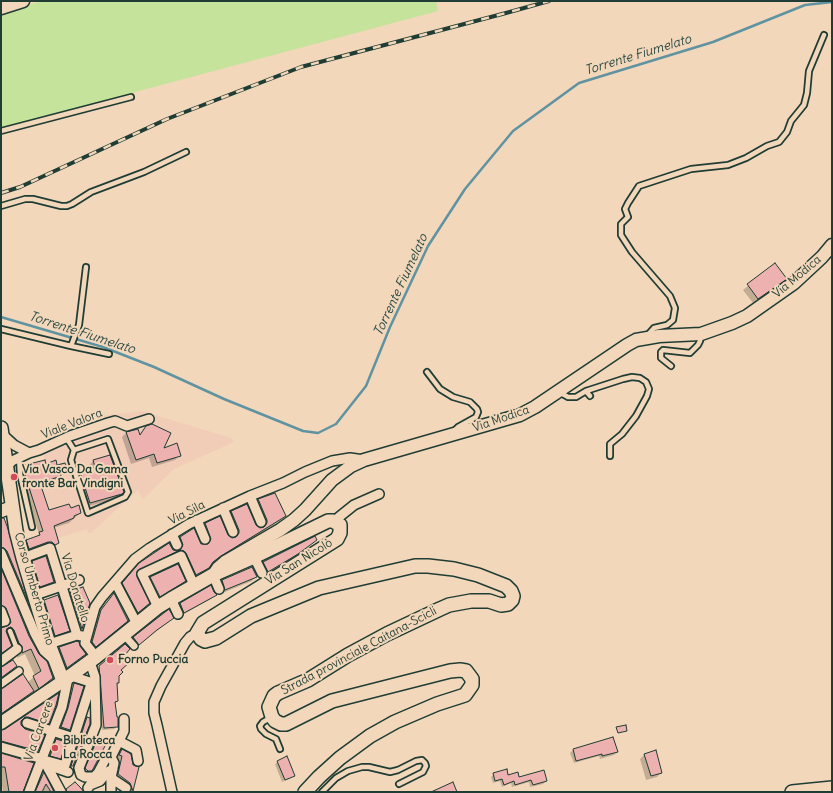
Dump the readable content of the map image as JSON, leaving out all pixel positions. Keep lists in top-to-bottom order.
{
  "streets": {
    "main road": ["Via San Nicolò", "Corso Umberto Primo", "Strada provinciale Caitana-Scicli"],
    "street": [
      "Via Modica",
      "Viale Valora",
      "Via Sila",
      "Via Donatello",
      "Via Carcere"
    ]
  },
  "crossings": [
    ["Via Modica", "Via Sila"],
    ["Via Modica", "Via San Nicolò"],
    ["Viale Valora", "Corso Umberto Primo"],
    ["Via San Nicolò", "Corso Umberto Primo"],
    ["Via San Nicolò", "Strada provinciale Caitana-Scicli"],
    ["Via San Nicolò", "Via Carcere"],
    ["Via Donatello", "Corso Umberto Primo"],
    ["Corso Umberto Primo", "Via Carcere"]
  ],
  "water": ["Torrente Fiumelato"],
  "places": ["Via Vasco Da Gama fronte Bar Vindigni", "Forno Puccia", "Biblioteca La Rocca"]
}
